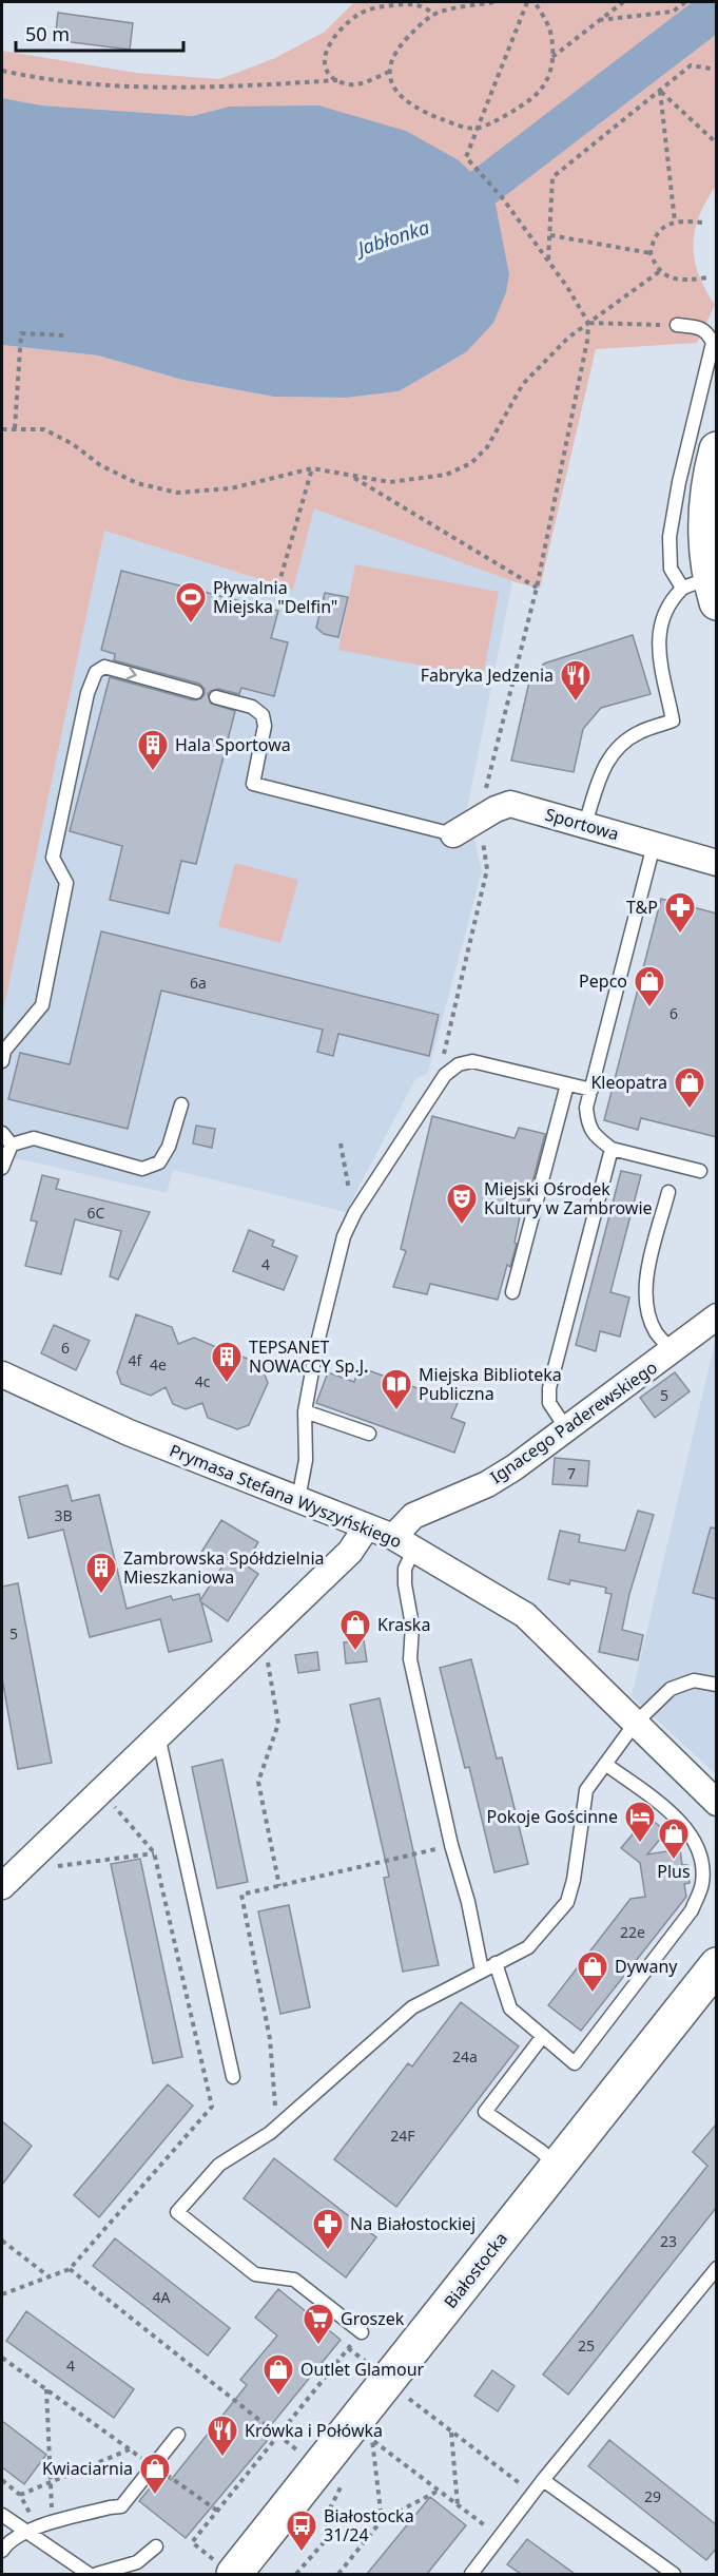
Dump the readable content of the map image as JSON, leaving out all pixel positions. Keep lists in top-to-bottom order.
{
  "streets": {
    "main road": ["Białostocka"],
    "street": ["Sportowa", "Ignacego Paderewskiego", "Prymasa Stefana Wyszyńskiego"]
  },
  "crossings": [
    ["Ignacego Paderewskiego", "Prymasa Stefana Wyszyńskiego"]
  ],
  "water": ["Jabłonka"],
  "places": {
    "sports": ["Pływalnia Miejska \"Delfin\""],
    "restaurant": ["Fabryka Jedzenia", "Krówka i Połówka"],
    "building": ["Hala Sportowa", "TEPSANET NOWACCY Sp.J.", "Zambrowska Spółdzielnia Mieszkaniowa"],
    "pharmacy": ["T&P", "Na Białostockiej"],
    "shop": [
      "Pepco",
      "Kleopatra",
      "Kraska",
      "Plus",
      "Dywany",
      "Outlet Glamour",
      "Kwiaciarnia"
    ],
    "theatre": ["Miejski Ośrodek Kultury w Zambrowie"],
    "library": ["Miejska Biblioteka Publiczna"],
    "hotel": ["Pokoje Gościnne"],
    "supermarket": ["Groszek"],
    "bus stop": ["Białostocka 31/24"]
  },
  "house_numbers": [
    "6a",
    "6",
    "6C",
    "4",
    "6",
    "4f",
    "4e",
    "4c",
    "5",
    "7",
    "3B",
    "5",
    "22e",
    "24a",
    "24F",
    "23",
    "4A",
    "25",
    "4",
    "29"
  ],
  "scale_bar": "50 m"
}
